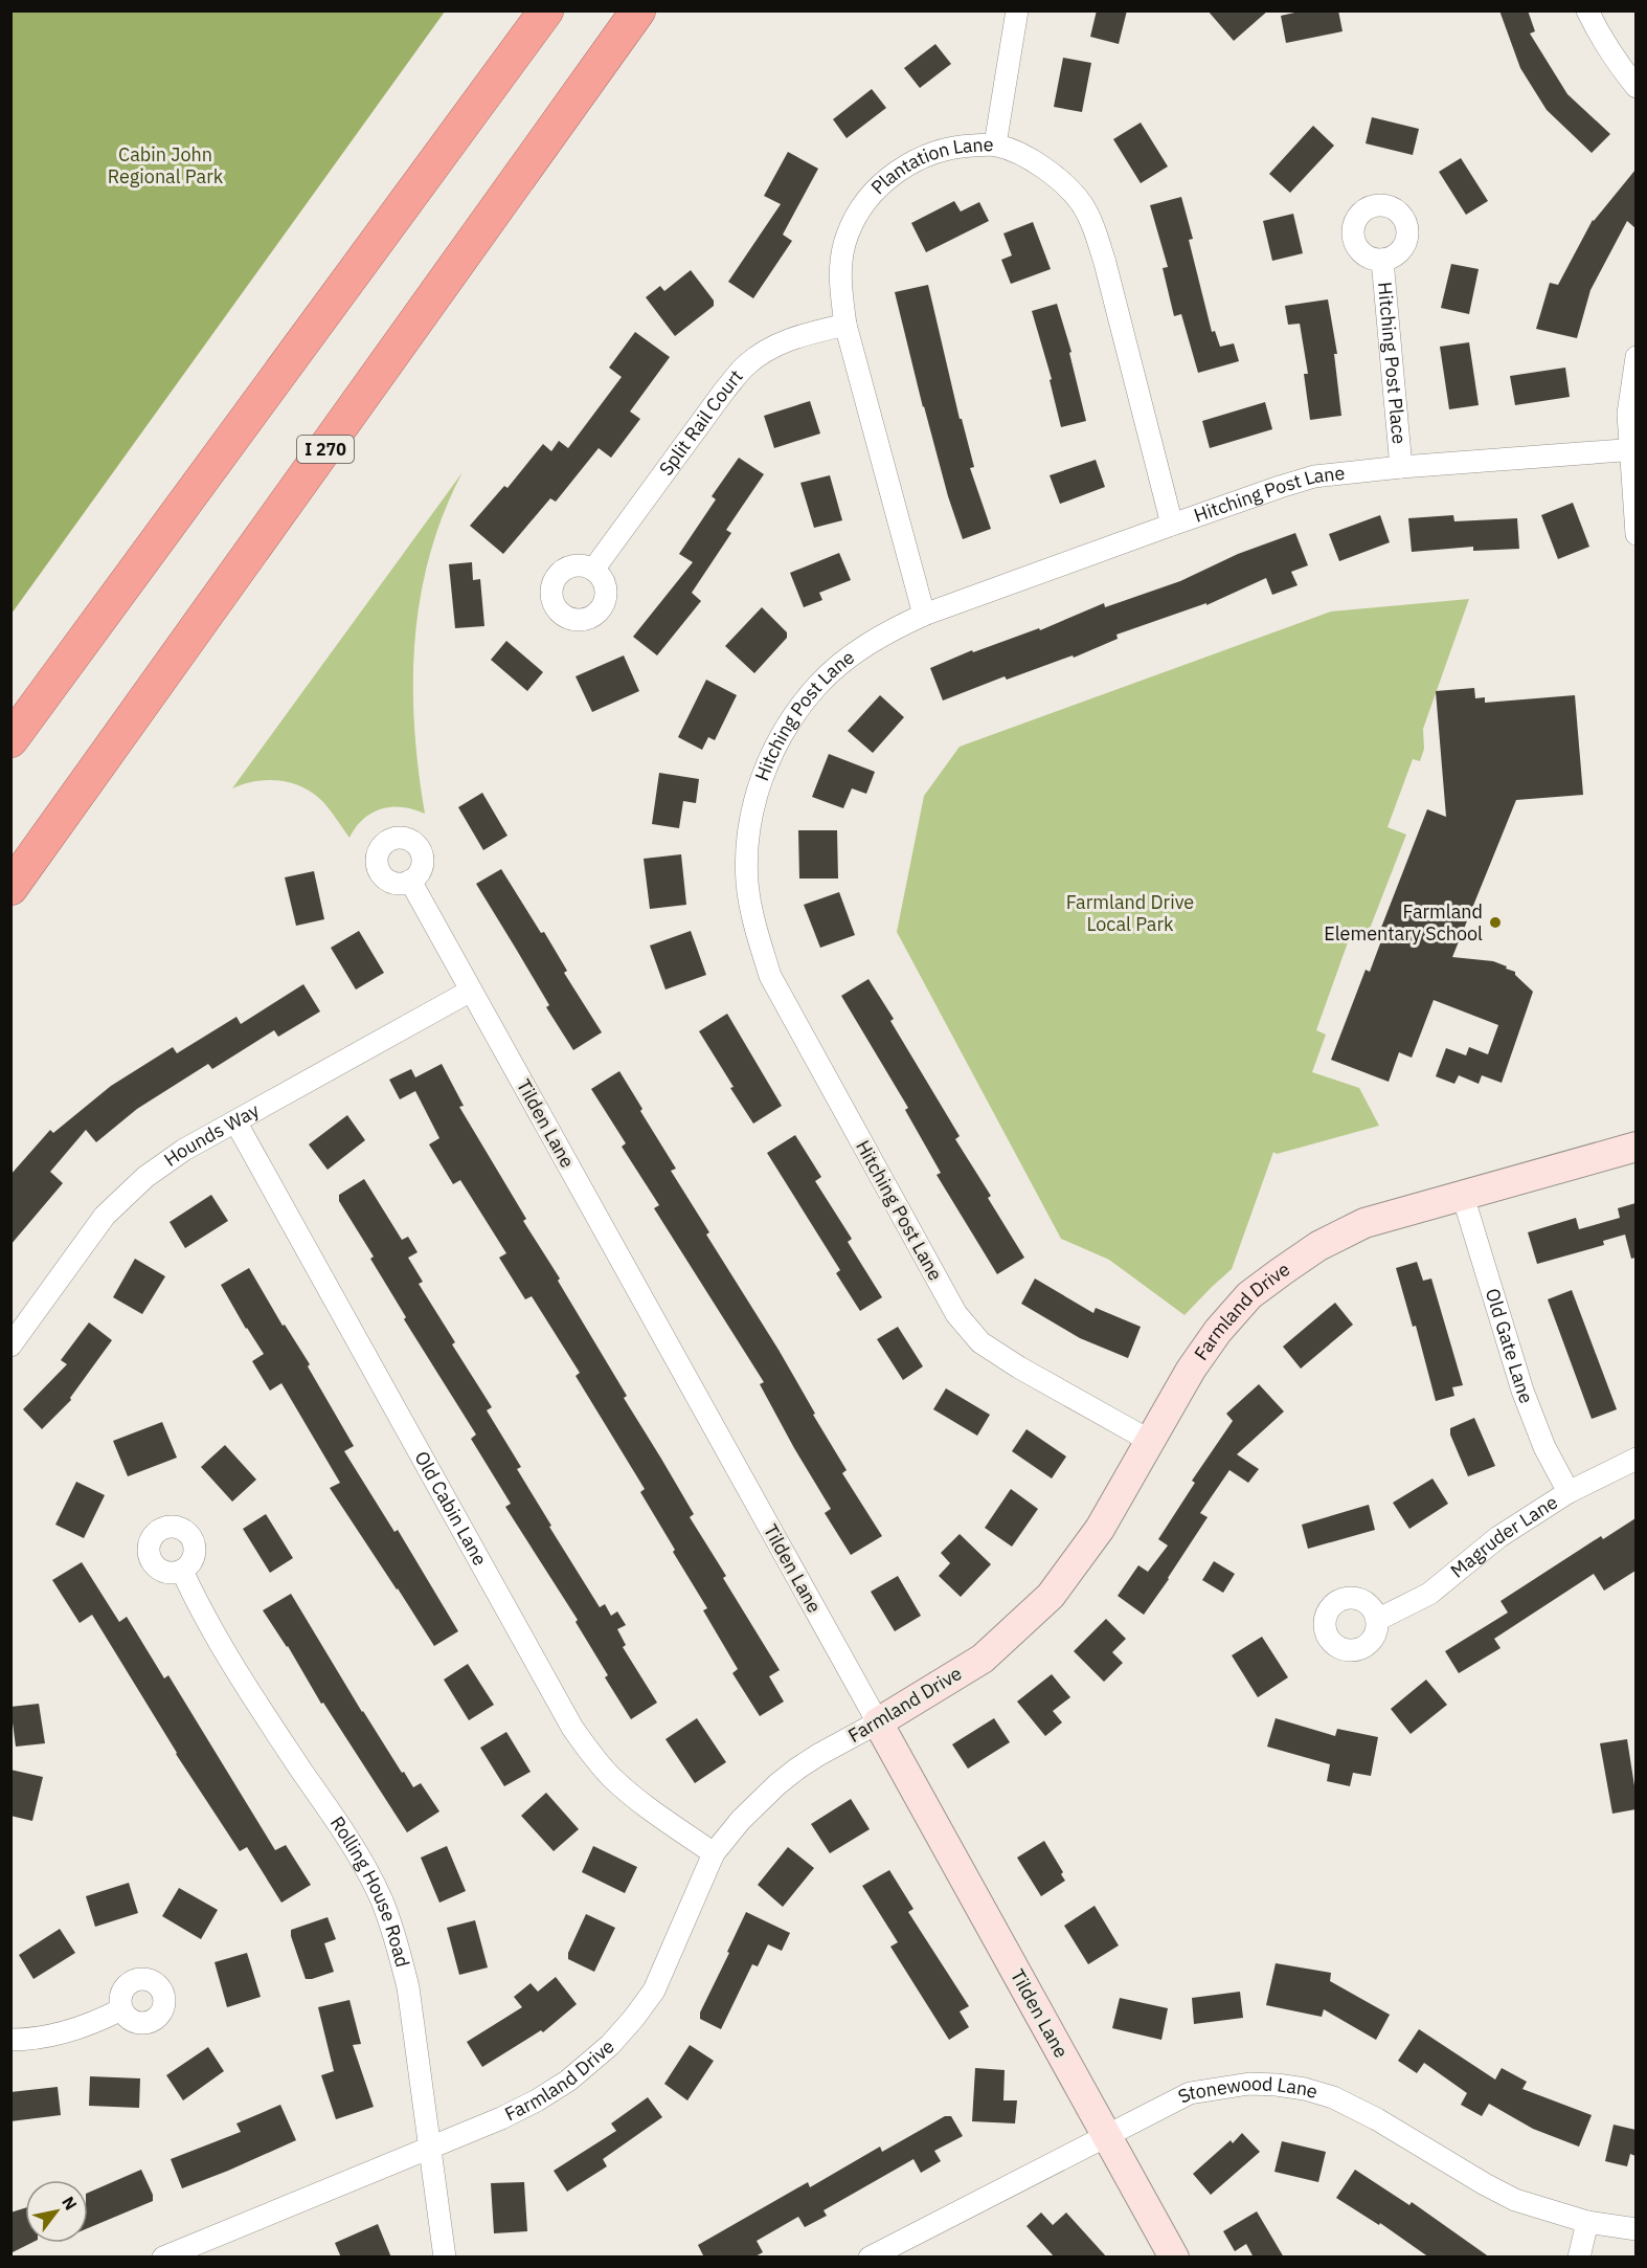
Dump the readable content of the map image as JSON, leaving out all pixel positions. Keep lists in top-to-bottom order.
{
  "streets": {
    "highway": ["I 270"],
    "street": [
      "Plantation Lane",
      "Hitching Post Place",
      "Split Rail Court",
      "Hitching Post Lane",
      "Tilden Lane",
      "Hounds Way",
      "Farmland Drive",
      "Old Gate Lane",
      "Old Cabin Lane",
      "Magruder Lane",
      "Rolling House Road",
      "Stonewood Lane"
    ]
  },
  "crossings": [
    ["Plantation Lane", "Split Rail Court"],
    ["Plantation Lane", "Hitching Post Lane"],
    ["Hitching Post Place", "Hitching Post Lane"],
    ["Hitching Post Lane", "Farmland Drive"],
    ["Tilden Lane", "Hounds Way"],
    ["Tilden Lane", "Farmland Drive"],
    ["Tilden Lane", "Stonewood Lane"],
    ["Hounds Way", "Old Cabin Lane"],
    ["Farmland Drive", "Old Gate Lane"],
    ["Farmland Drive", "Old Cabin Lane"],
    ["Farmland Drive", "Rolling House Road"],
    ["Old Gate Lane", "Magruder Lane"]
  ],
  "parks": ["Cabin John Regional Park", "Farmland Drive Local Park"],
  "places": ["Farmland Elementary School"],
  "north": "top right"
}
